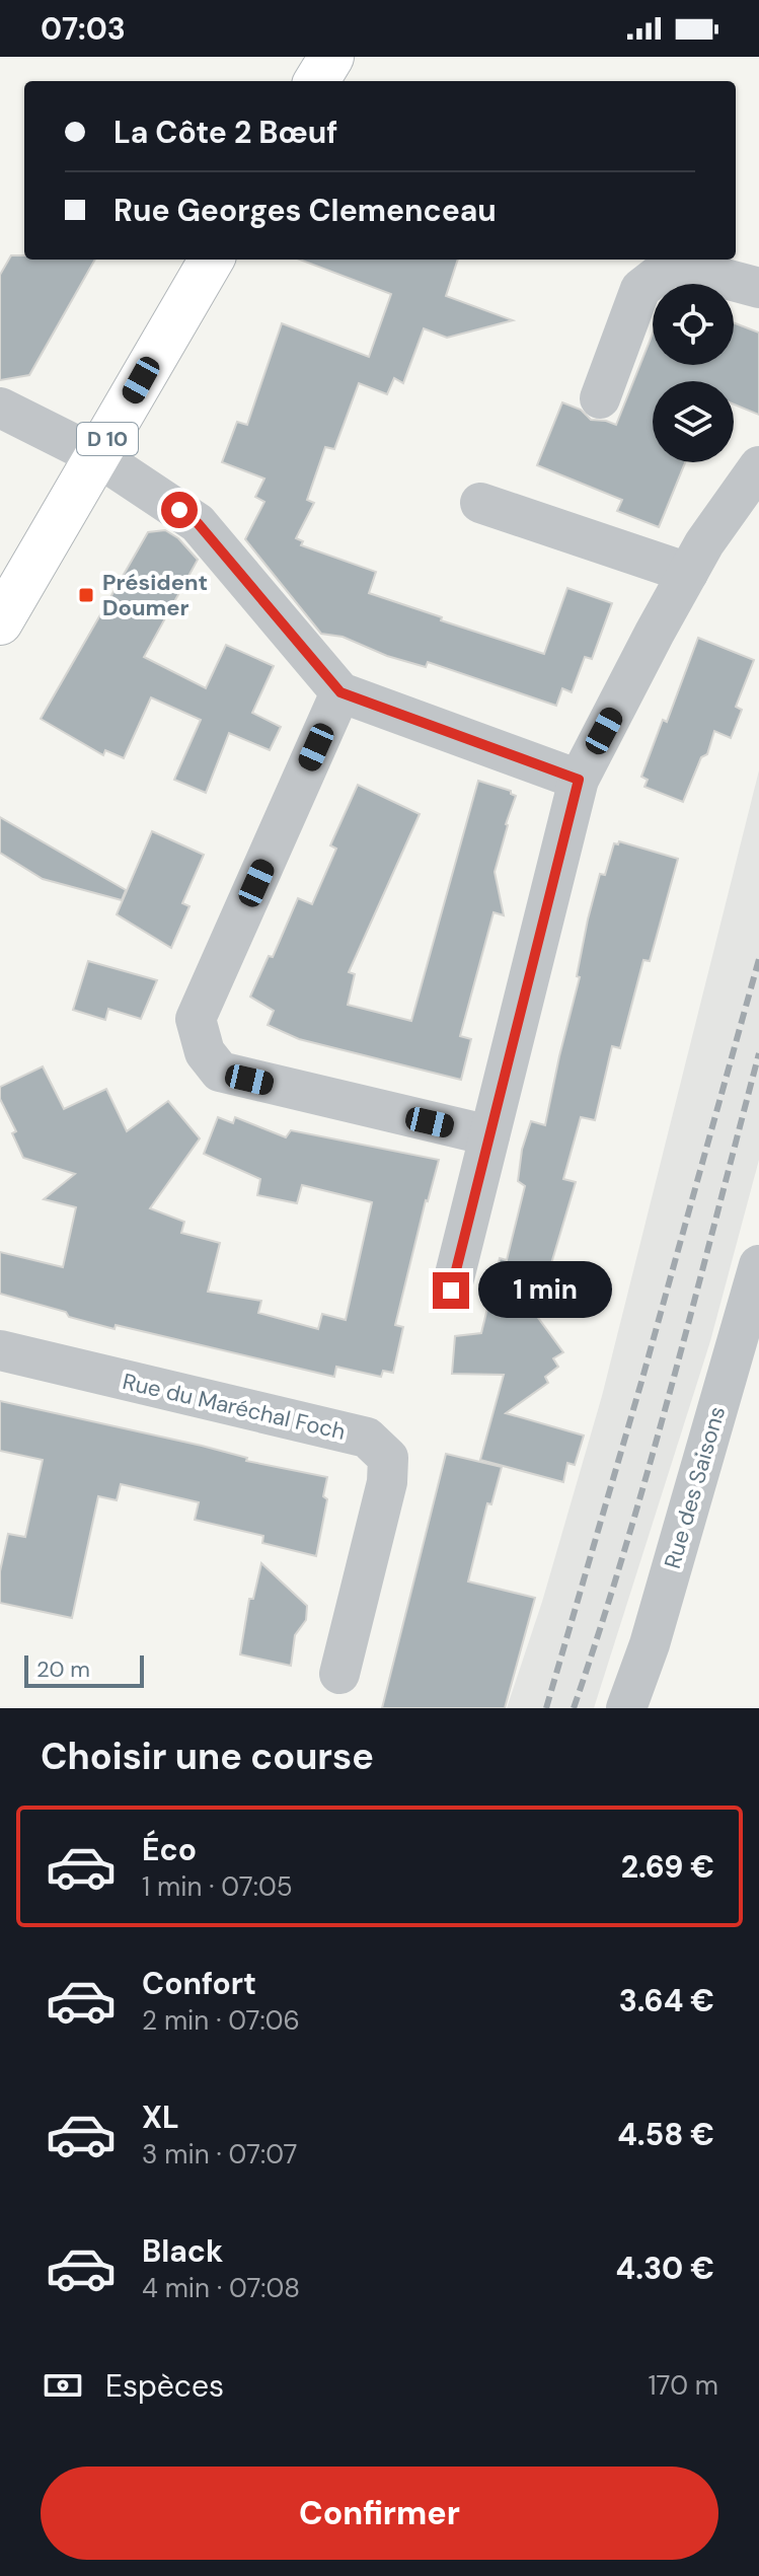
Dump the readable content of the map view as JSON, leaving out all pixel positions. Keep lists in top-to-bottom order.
{
  "streets": {
    "main road": ["D 10"],
    "street": ["Rue du Maréchal Foch", "Rue des Saisons"]
  },
  "places": {
    "transit": ["Président Doumer"]
  },
  "scale_bar": "20 m",
  "page": {
    "status": "07:03",
    "banner": ["La Côte 2 Bœuf", "Rue Georges Clemenceau"],
    "bubble": "1 min",
    "scale": "20 m",
    "heading": "Choisir une course",
    "list": [
      {
        "name": "Éco",
        "note": "1 min · 07:05",
        "value": "2.69 €"
      },
      {
        "name": "Confort",
        "note": "2 min · 07:06",
        "value": "3.64 €"
      },
      {
        "name": "XL",
        "note": "3 min · 07:07",
        "value": "4.58 €"
      },
      {
        "name": "Black",
        "note": "4 min · 07:08",
        "value": "4.30 €"
      }
    ],
    "pay": ["Espèces", "170 m"],
    "buttons": "Confirmer"
  }
}
